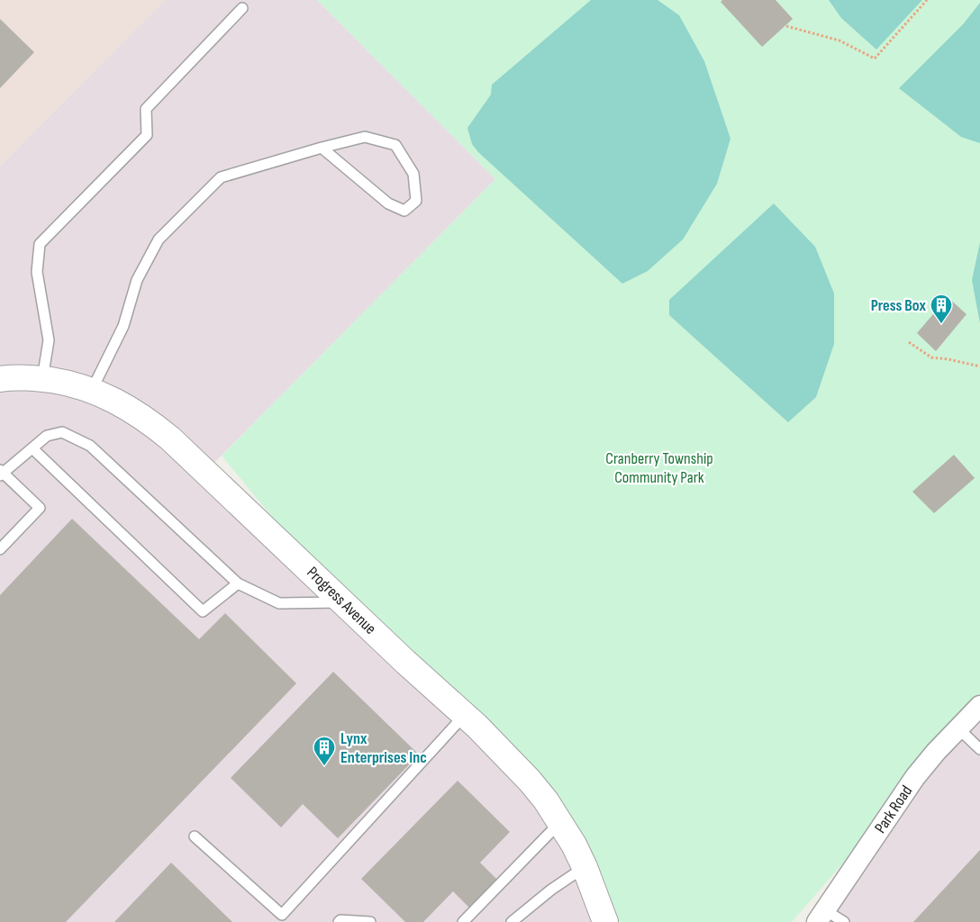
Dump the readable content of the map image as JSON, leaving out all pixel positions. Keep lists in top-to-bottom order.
{
  "streets": {
    "street": ["Progress Avenue", "Park Road"]
  },
  "parks": ["Cranberry Township Community Park"],
  "places": {
    "building": ["Press Box", "Lynx Enterprises Inc"]
  }
}
